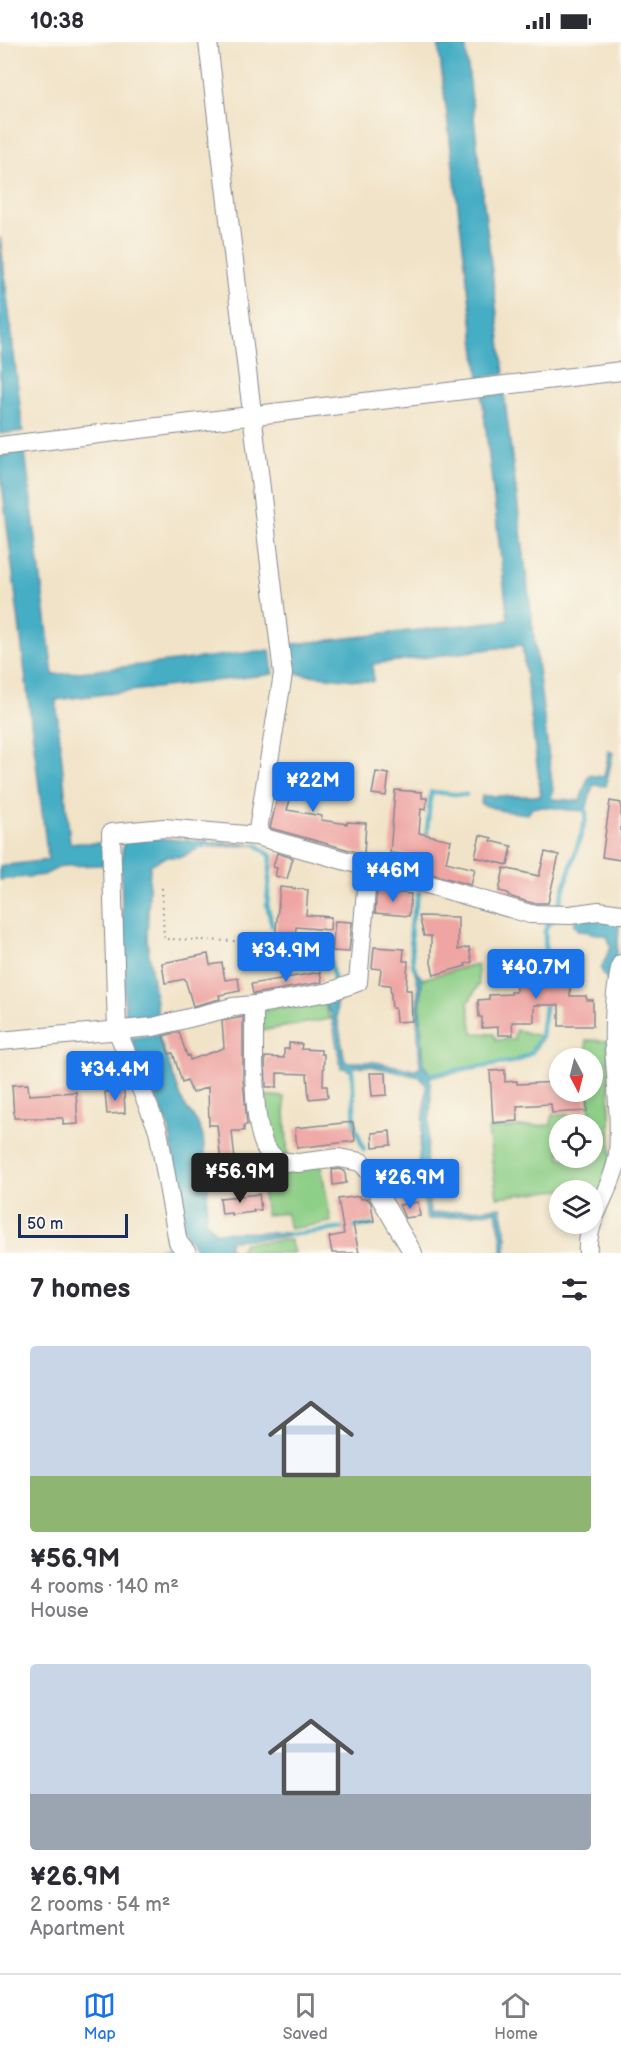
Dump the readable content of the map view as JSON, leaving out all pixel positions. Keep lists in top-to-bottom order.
{
  "scale_bar": "50 m",
  "north": "bottom",
  "page": {
    "status": "10:38",
    "price": [
      "¥22M",
      "¥46M",
      "¥34.9M",
      "¥40.7M",
      "¥34.4M",
      "¥56.9M",
      "¥26.9M"
    ],
    "scale": "50 m",
    "heading": "7 homes",
    "list": [
      {
        "name": "¥56.9M",
        "note": "4 rooms · 140 m² · House"
      },
      {
        "name": "¥26.9M",
        "note": "2 rooms · 54 m² · Apartment"
      }
    ],
    "tabs": ["Map", "Saved", "Home"]
  }
}
